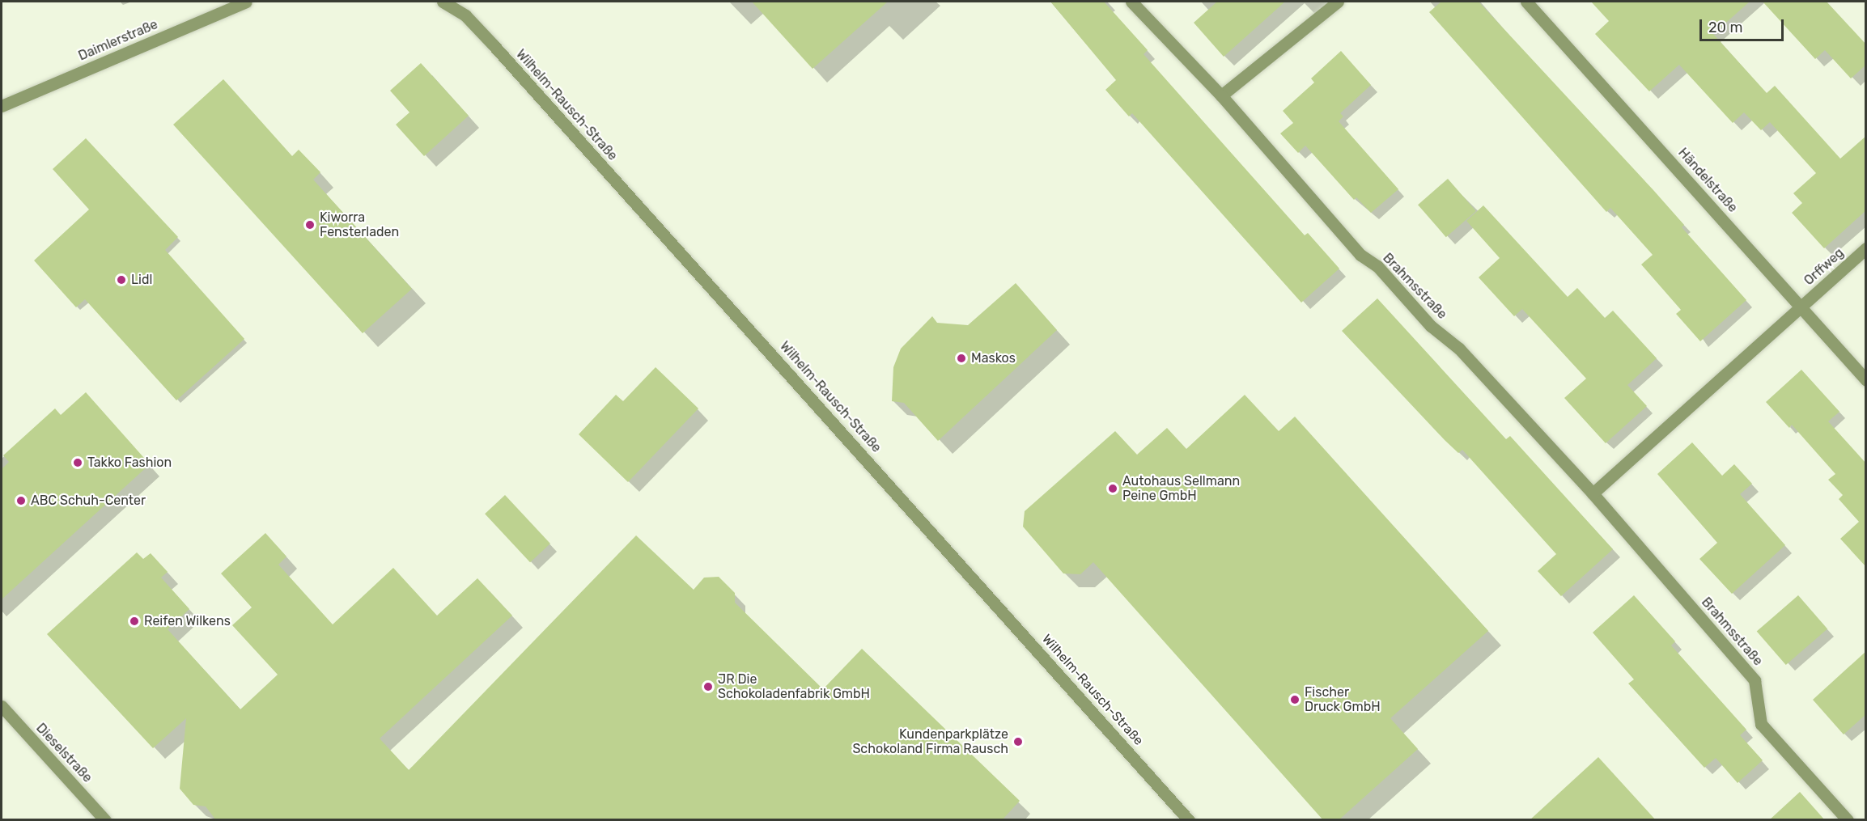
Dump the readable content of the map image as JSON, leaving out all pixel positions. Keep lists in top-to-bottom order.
{
  "streets": {
    "street": [
      "Daimlerstraße",
      "Wilhelm-Rausch-Straße",
      "Händelstraße",
      "Orffweg",
      "Brahmsstraße",
      "Dieselstraße"
    ]
  },
  "crossings": [
    ["Händelstraße", "Orffweg"]
  ],
  "places": [
    "Kiworra Fensterladen",
    "Lidl",
    "Maskos",
    "Takko Fashion",
    "Autohaus Sellmann Peine GmbH",
    "ABC Schuh-Center",
    "Reifen Wilkens",
    "JR Die Schokoladenfabrik GmbH",
    "Fischer Druck GmbH",
    "Kundenparkplätze Schokoland Firma Rausch"
  ],
  "scale_bar": "20 m"
}
